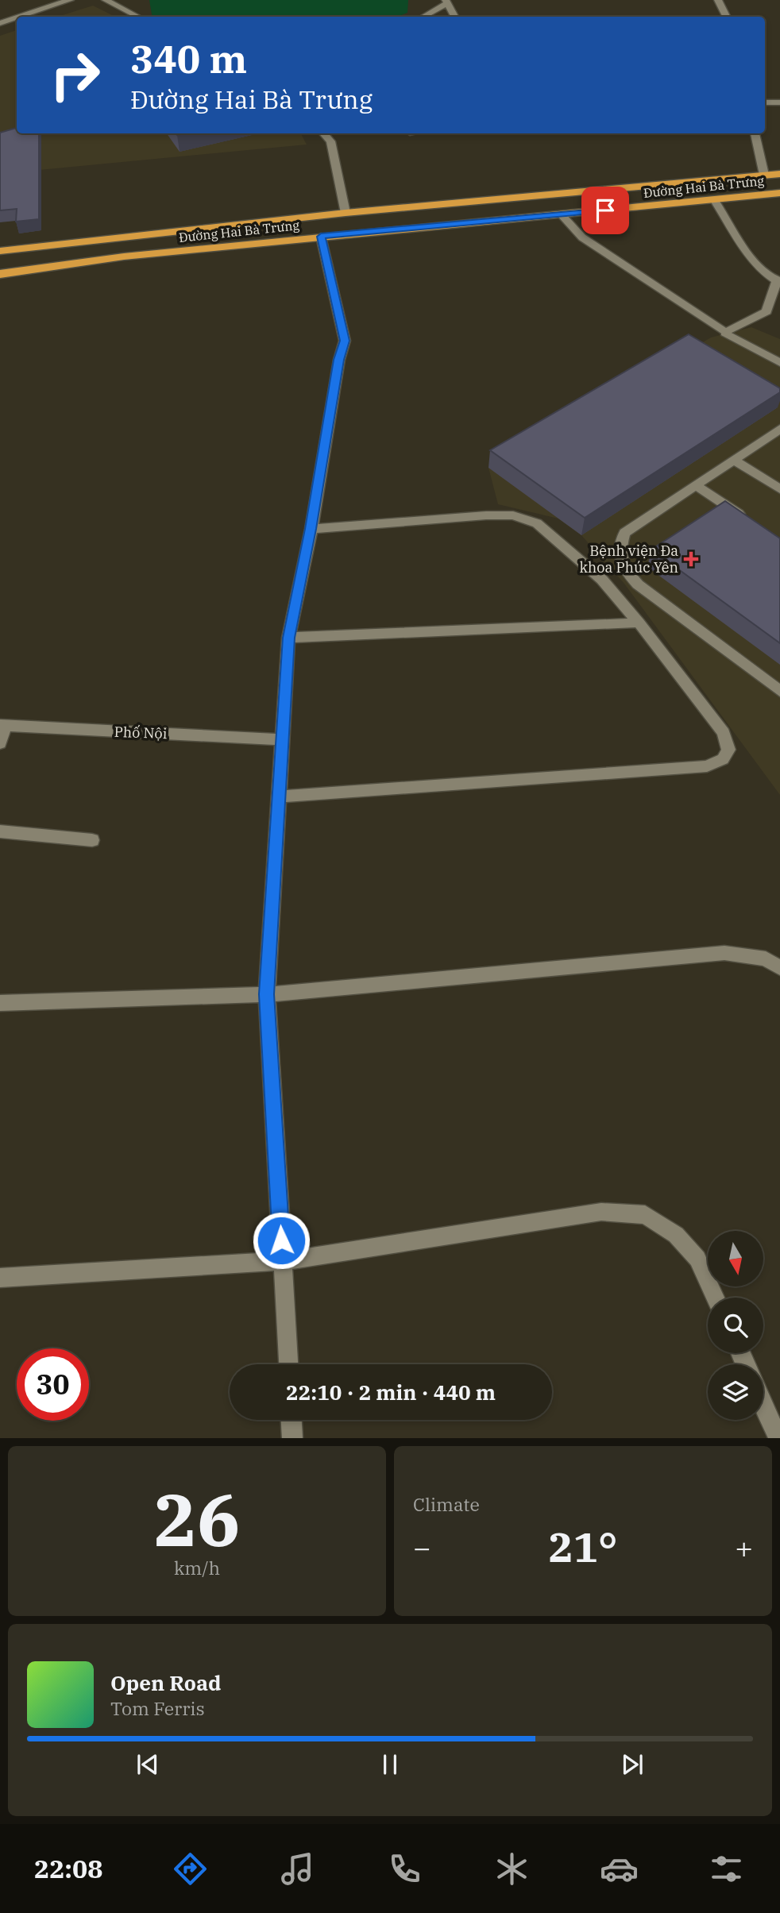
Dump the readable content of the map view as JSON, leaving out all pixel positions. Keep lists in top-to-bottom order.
{
  "streets": {
    "highway": ["Đường Hai Bà Trưng"],
    "street": ["Phố Nội"]
  },
  "places": {
    "health": ["Bệnh viện Đa khoa Phúc Yên"]
  },
  "north": "bottom",
  "page": {
    "turn": ["340 m", "Đường Hai Bà Trưng"],
    "limit": "30",
    "trip": "22:10 · 2 min · 440 m",
    "tile": [
      ["26", "km/h"],
      "Climate"
    ],
    "heat": ["−", "21°", "+"],
    "song": ["Open Road", "Tom Ferris"],
    "tabs": "22:08"
  }
}
